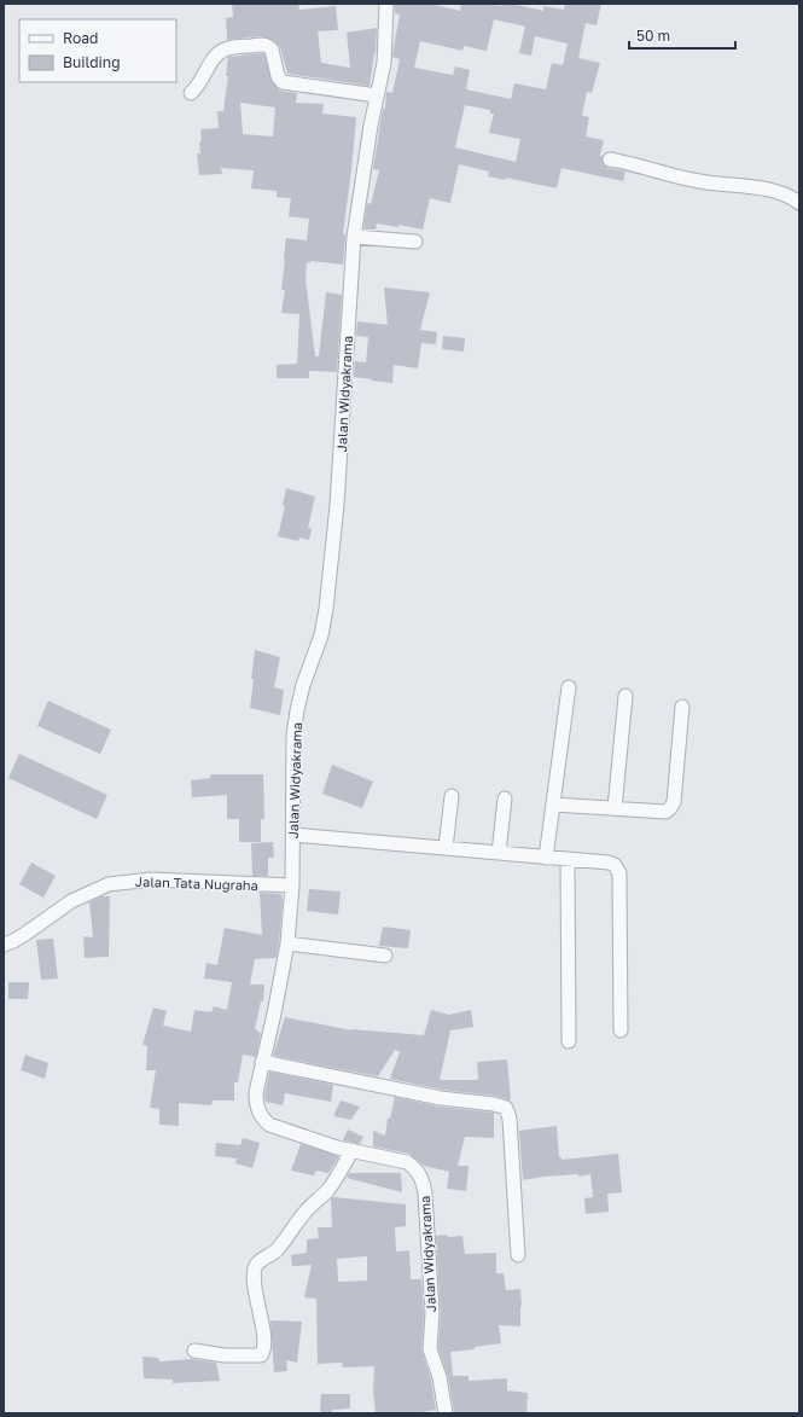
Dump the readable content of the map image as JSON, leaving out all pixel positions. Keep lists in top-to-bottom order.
{
  "streets": {
    "street": ["Jalan Widyakrama", "Jalan Tata Nugraha"]
  },
  "crossings": [
    ["Jalan Widyakrama", "Jalan Tata Nugraha"]
  ],
  "legend": ["Road", "Building"],
  "scale_bar": "50 m"
}
